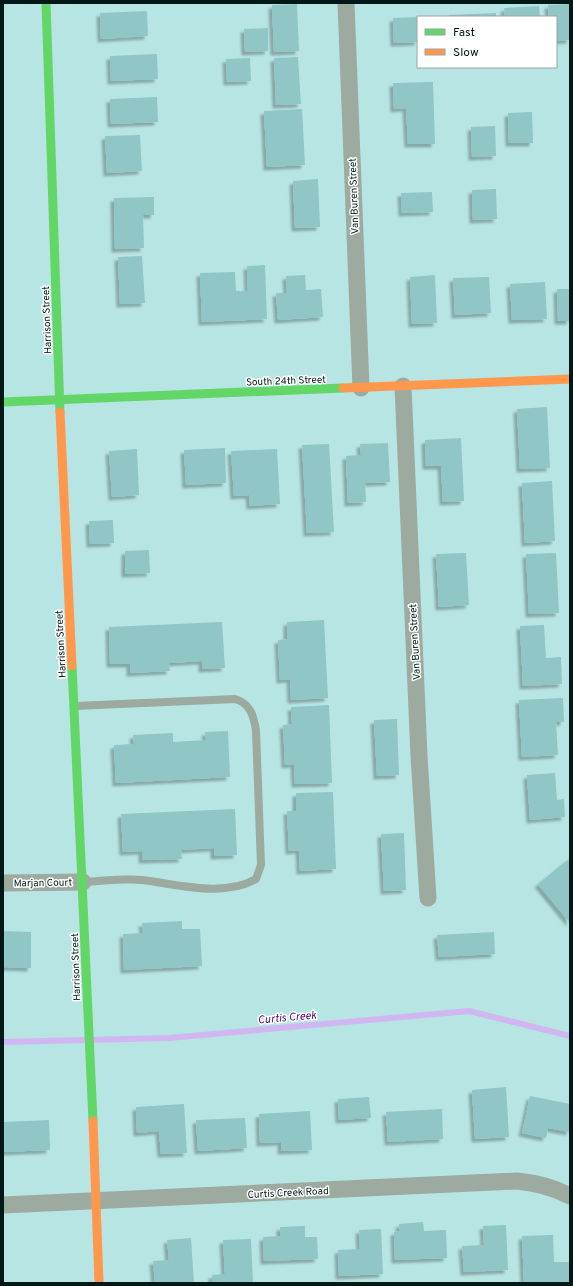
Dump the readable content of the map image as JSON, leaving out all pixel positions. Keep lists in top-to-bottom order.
{
  "streets": {
    "street": [
      "Van Buren Street",
      "Harrison Street",
      "South 24th Street",
      "Marjan Court",
      "Curtis Creek Road"
    ]
  },
  "crossings": [
    ["Van Buren Street", "South 24th Street"],
    ["Harrison Street", "South 24th Street"],
    ["Harrison Street", "Marjan Court"],
    ["Harrison Street", "Curtis Creek Road"]
  ],
  "water": ["Curtis Creek"],
  "legend": ["Fast", "Slow"]
}
